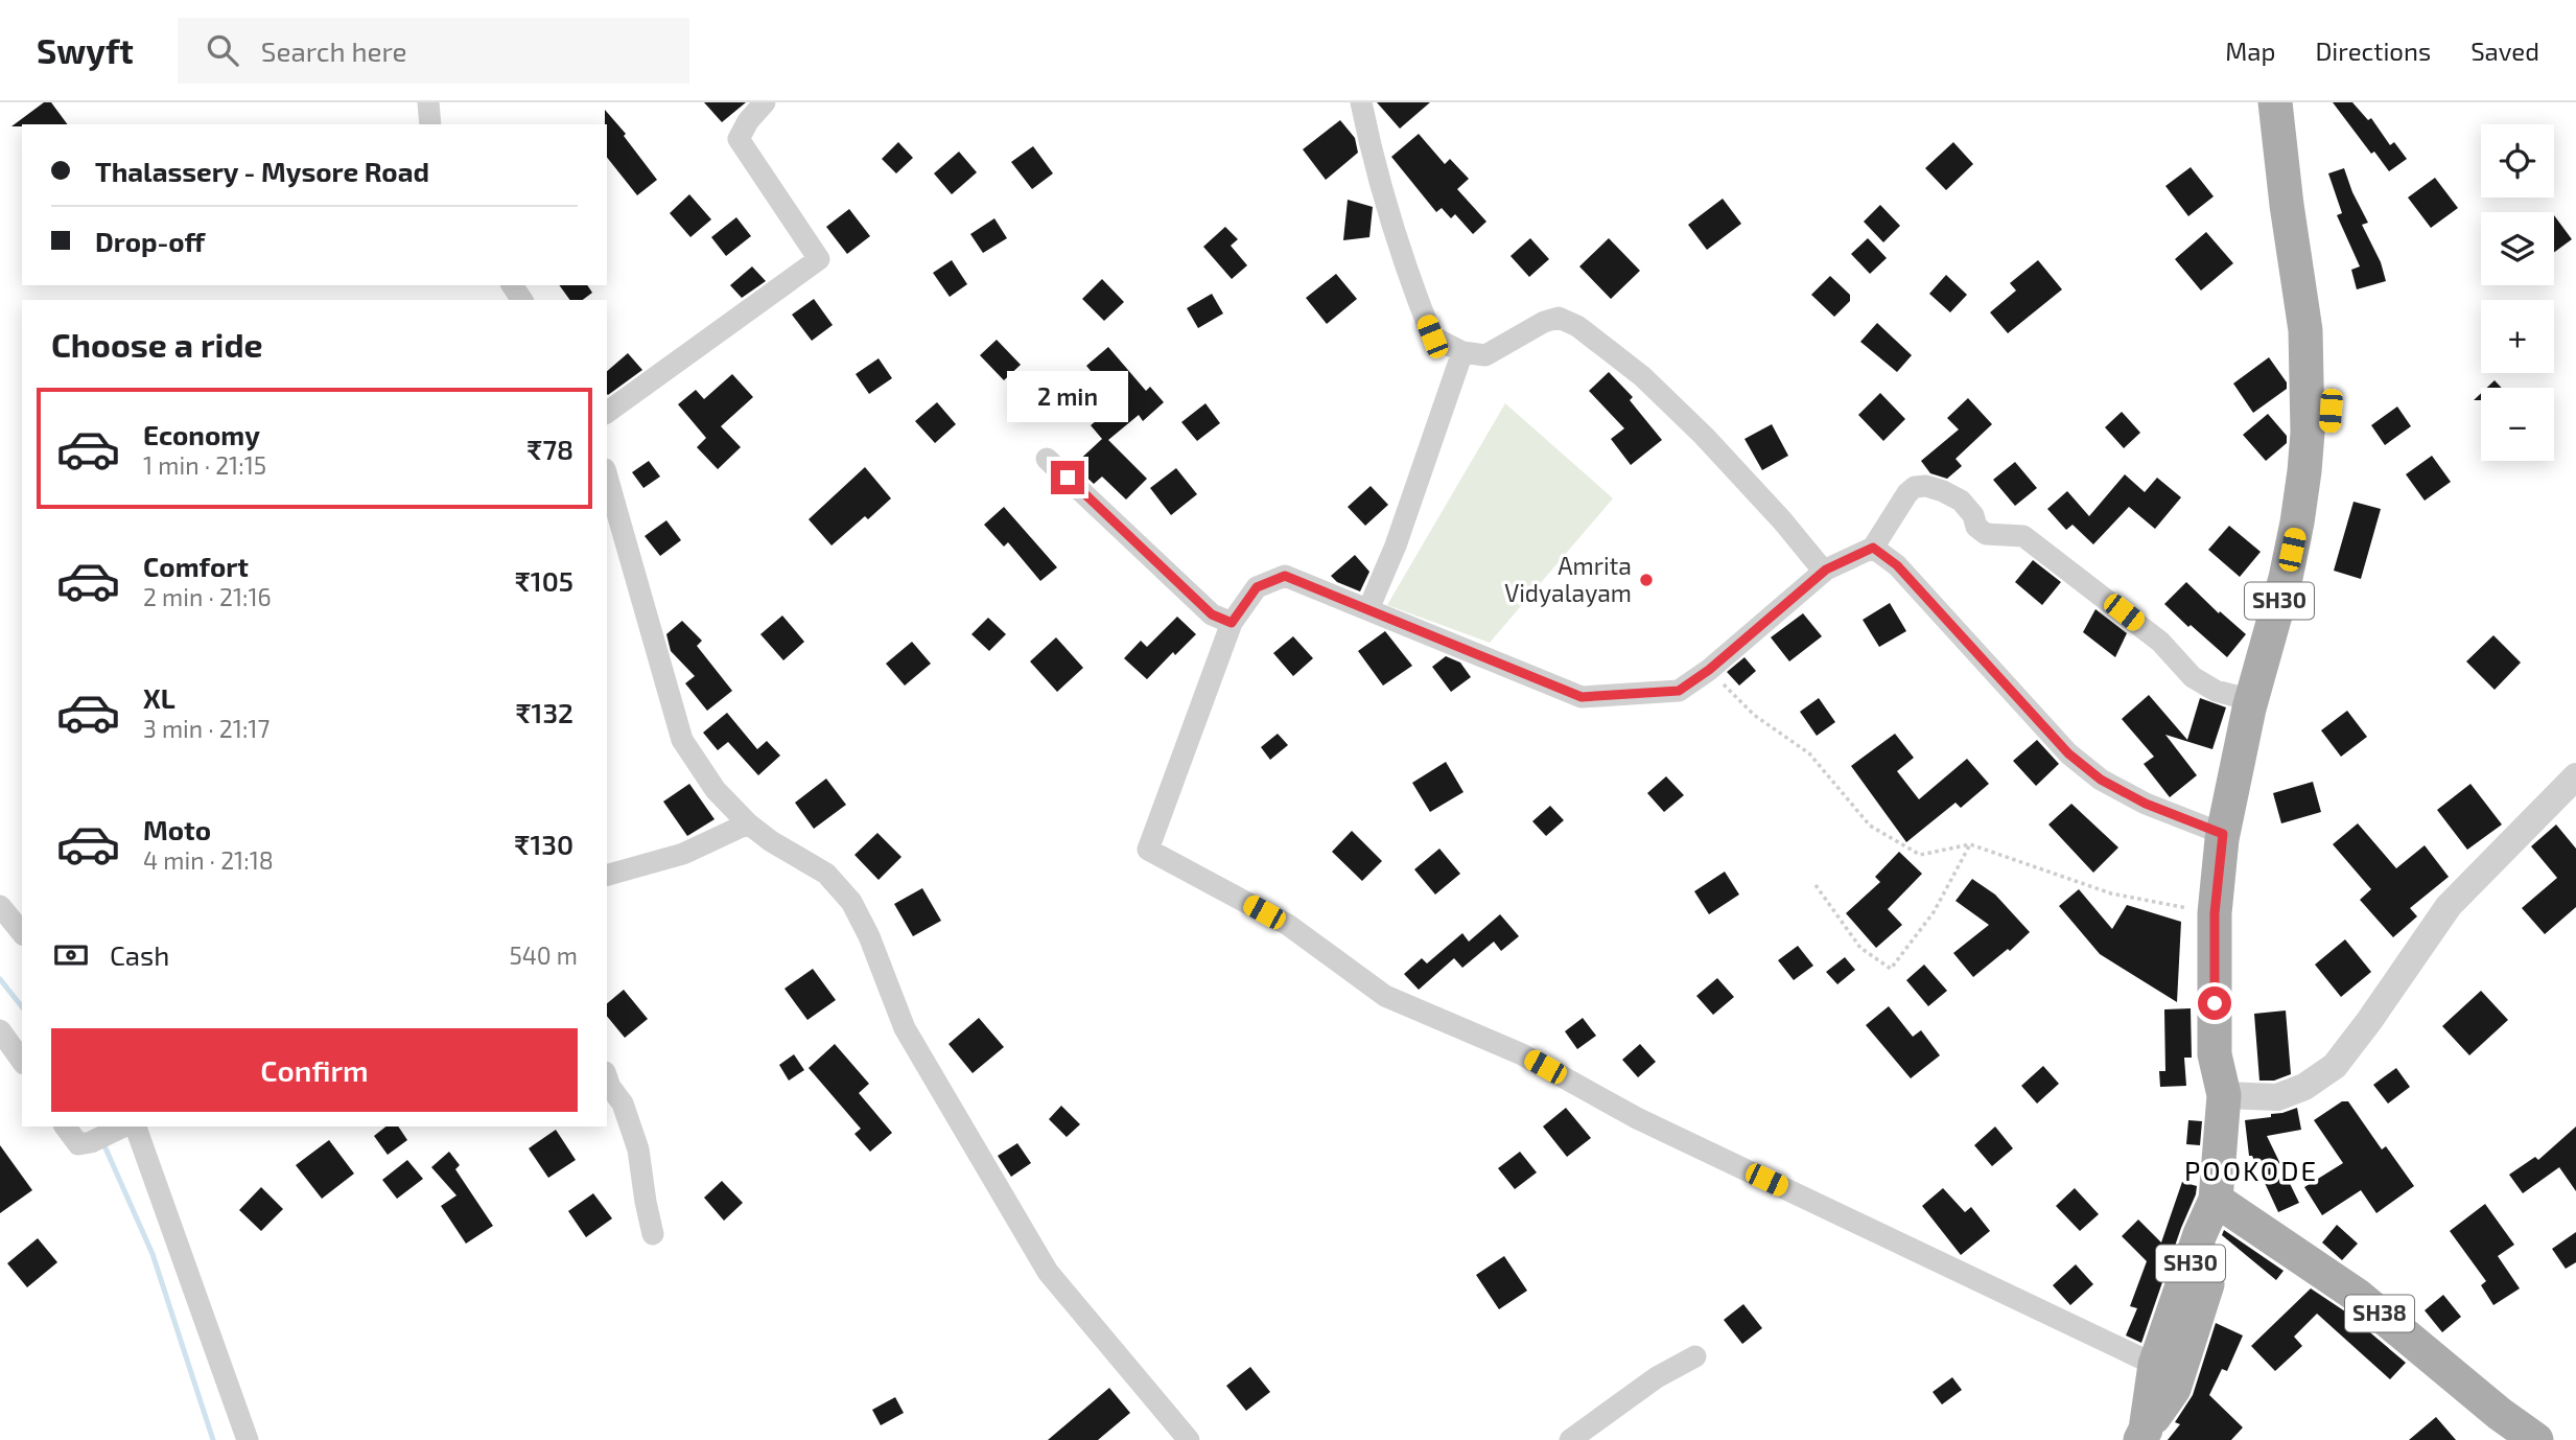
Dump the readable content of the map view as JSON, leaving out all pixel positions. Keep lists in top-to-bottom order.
{
  "streets": {
    "main road": ["SH30", "SH38"]
  },
  "crossings": [
    ["SH30", "SH38"]
  ],
  "districts": ["POOKODE"],
  "places": ["Amrita Vidyalayam"],
  "page": {
    "header": "Swyft",
    "search": "Search here",
    "nav": ["Map", "Directions", "Saved"],
    "map_buttons": ["+", "−"],
    "banner": ["Thalassery - Mysore Road", "Drop-off"],
    "heading": "Choose a ride",
    "bubble": "2 min",
    "list": [
      {
        "name": "Economy",
        "note": "1 min · 21:15",
        "value": "₹78"
      },
      {
        "name": "Comfort",
        "note": "2 min · 21:16",
        "value": "₹105"
      },
      {
        "name": "XL",
        "note": "3 min · 21:17",
        "value": "₹132"
      },
      {
        "name": "Moto",
        "note": "4 min · 21:18",
        "value": "₹130"
      }
    ],
    "pay": ["Cash", "540 m"],
    "buttons": "Confirm"
  }
}
